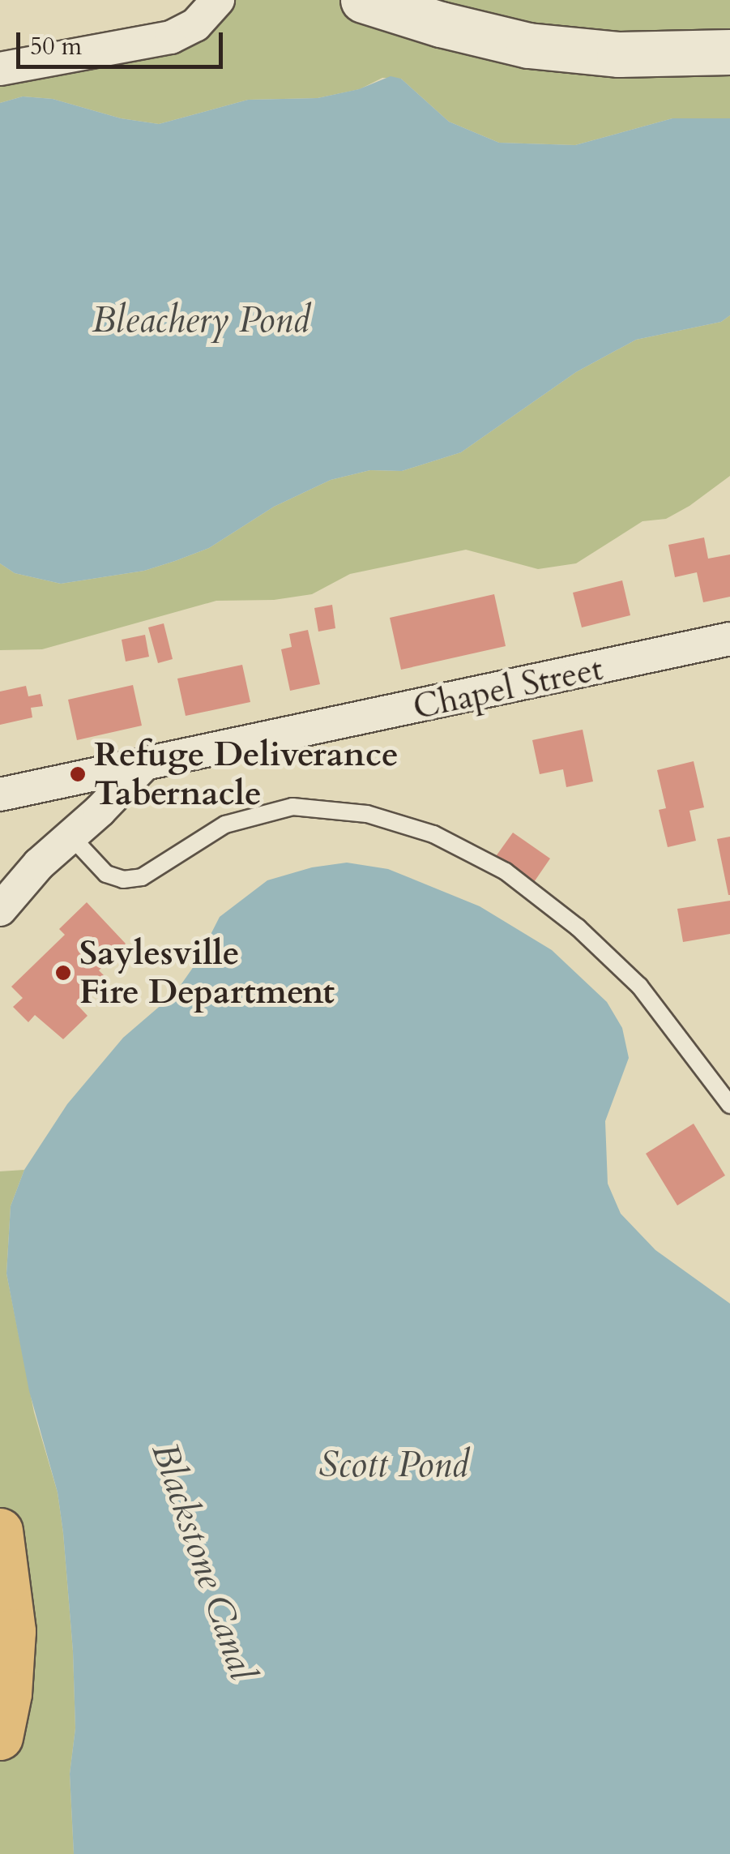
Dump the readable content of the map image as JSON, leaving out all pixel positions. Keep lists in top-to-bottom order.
{
  "streets": {
    "street": ["Chapel Street"]
  },
  "water": ["Bleachery Pond", "Scott Pond", "Blackstone Canal"],
  "places": ["Refuge Deliverance Tabernacle", "Saylesville Fire Department"],
  "scale_bar": "50 m"
}
